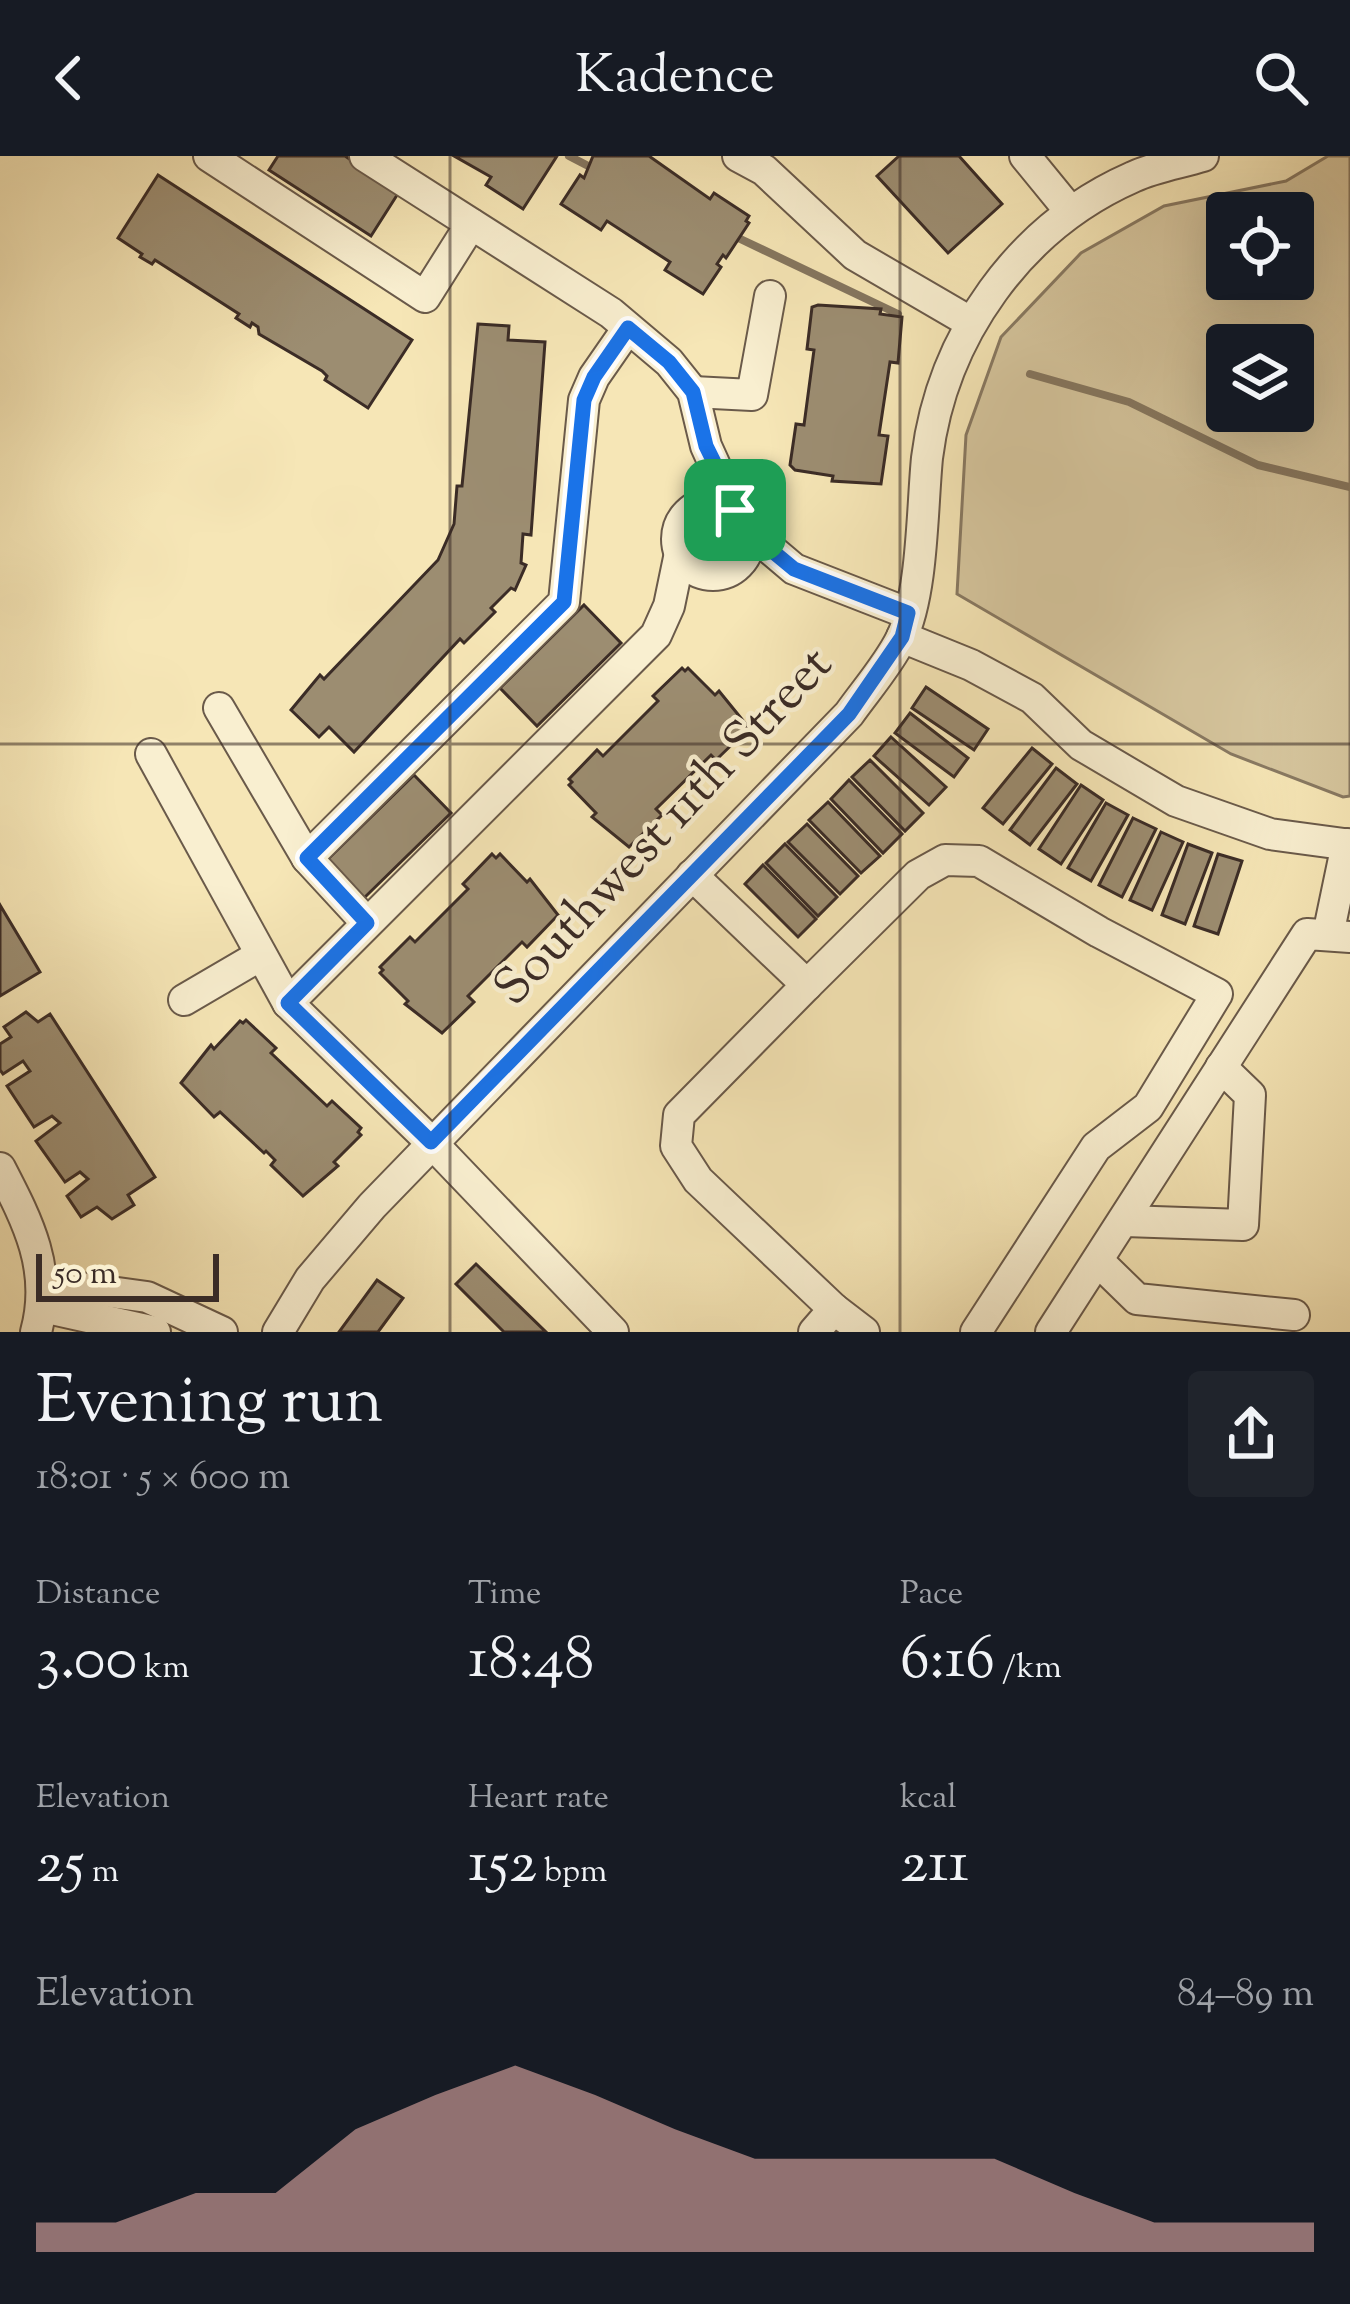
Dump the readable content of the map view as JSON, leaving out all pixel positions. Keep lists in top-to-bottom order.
{
  "streets": {
    "street": ["Southwest 11th Street"]
  },
  "scale_bar": "50 m",
  "page": {
    "header": "Kadence",
    "scale": "50 m",
    "heading": ["Evening run", "18:01 · 5 × 600 m"],
    "stats": [
      ["Distance", "3.00 km"],
      ["Time", "18:48"],
      ["Pace", "6:16 /km"],
      ["Elevation", "25 m"],
      ["Heart rate", "152 bpm"],
      ["kcal", "211"]
    ],
    "chart": ["Elevation", "84–89 m"]
  }
}
